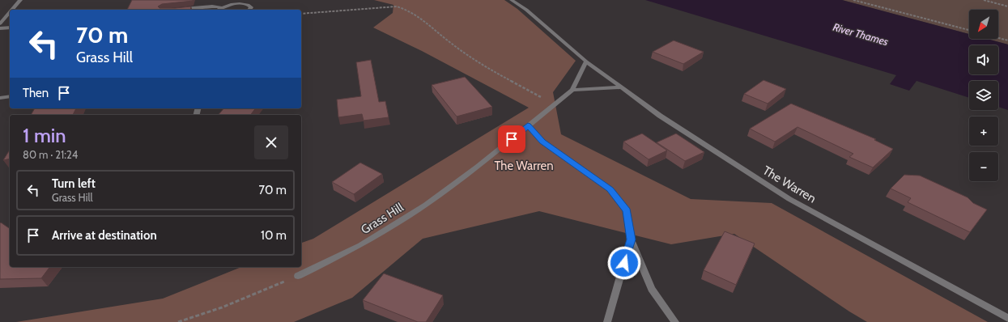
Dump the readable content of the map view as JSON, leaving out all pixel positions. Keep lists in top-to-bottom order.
{
  "streets": {
    "street": ["The Warren", "Grass Hill"]
  },
  "crossings": [
    ["The Warren", "Grass Hill"]
  ],
  "water": ["River Thames"],
  "parks": ["The Warren"],
  "north": "bottom left",
  "page": {
    "map_buttons": ["+", "−"],
    "turn": ["70 m", "Grass Hill"],
    "then": "Then",
    "heading": ["1 min", "80 m · 21:24"],
    "list": [
      {
        "name": "Turn left",
        "note": "Grass Hill",
        "value": "70 m"
      },
      {
        "name": "Arrive at destination",
        "value": "10 m"
      }
    ]
  }
}
